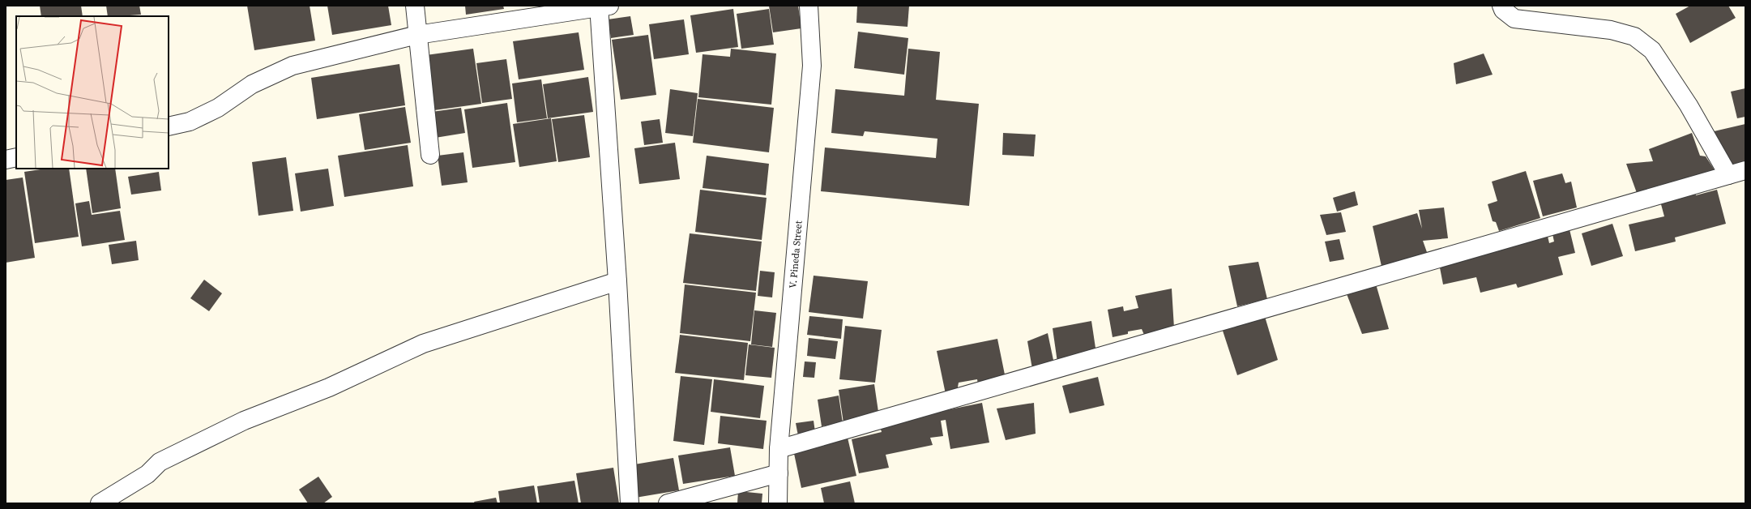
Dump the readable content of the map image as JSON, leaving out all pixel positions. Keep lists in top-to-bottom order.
{
  "streets": {
    "street": ["V. Pineda Street"]
  }
}
